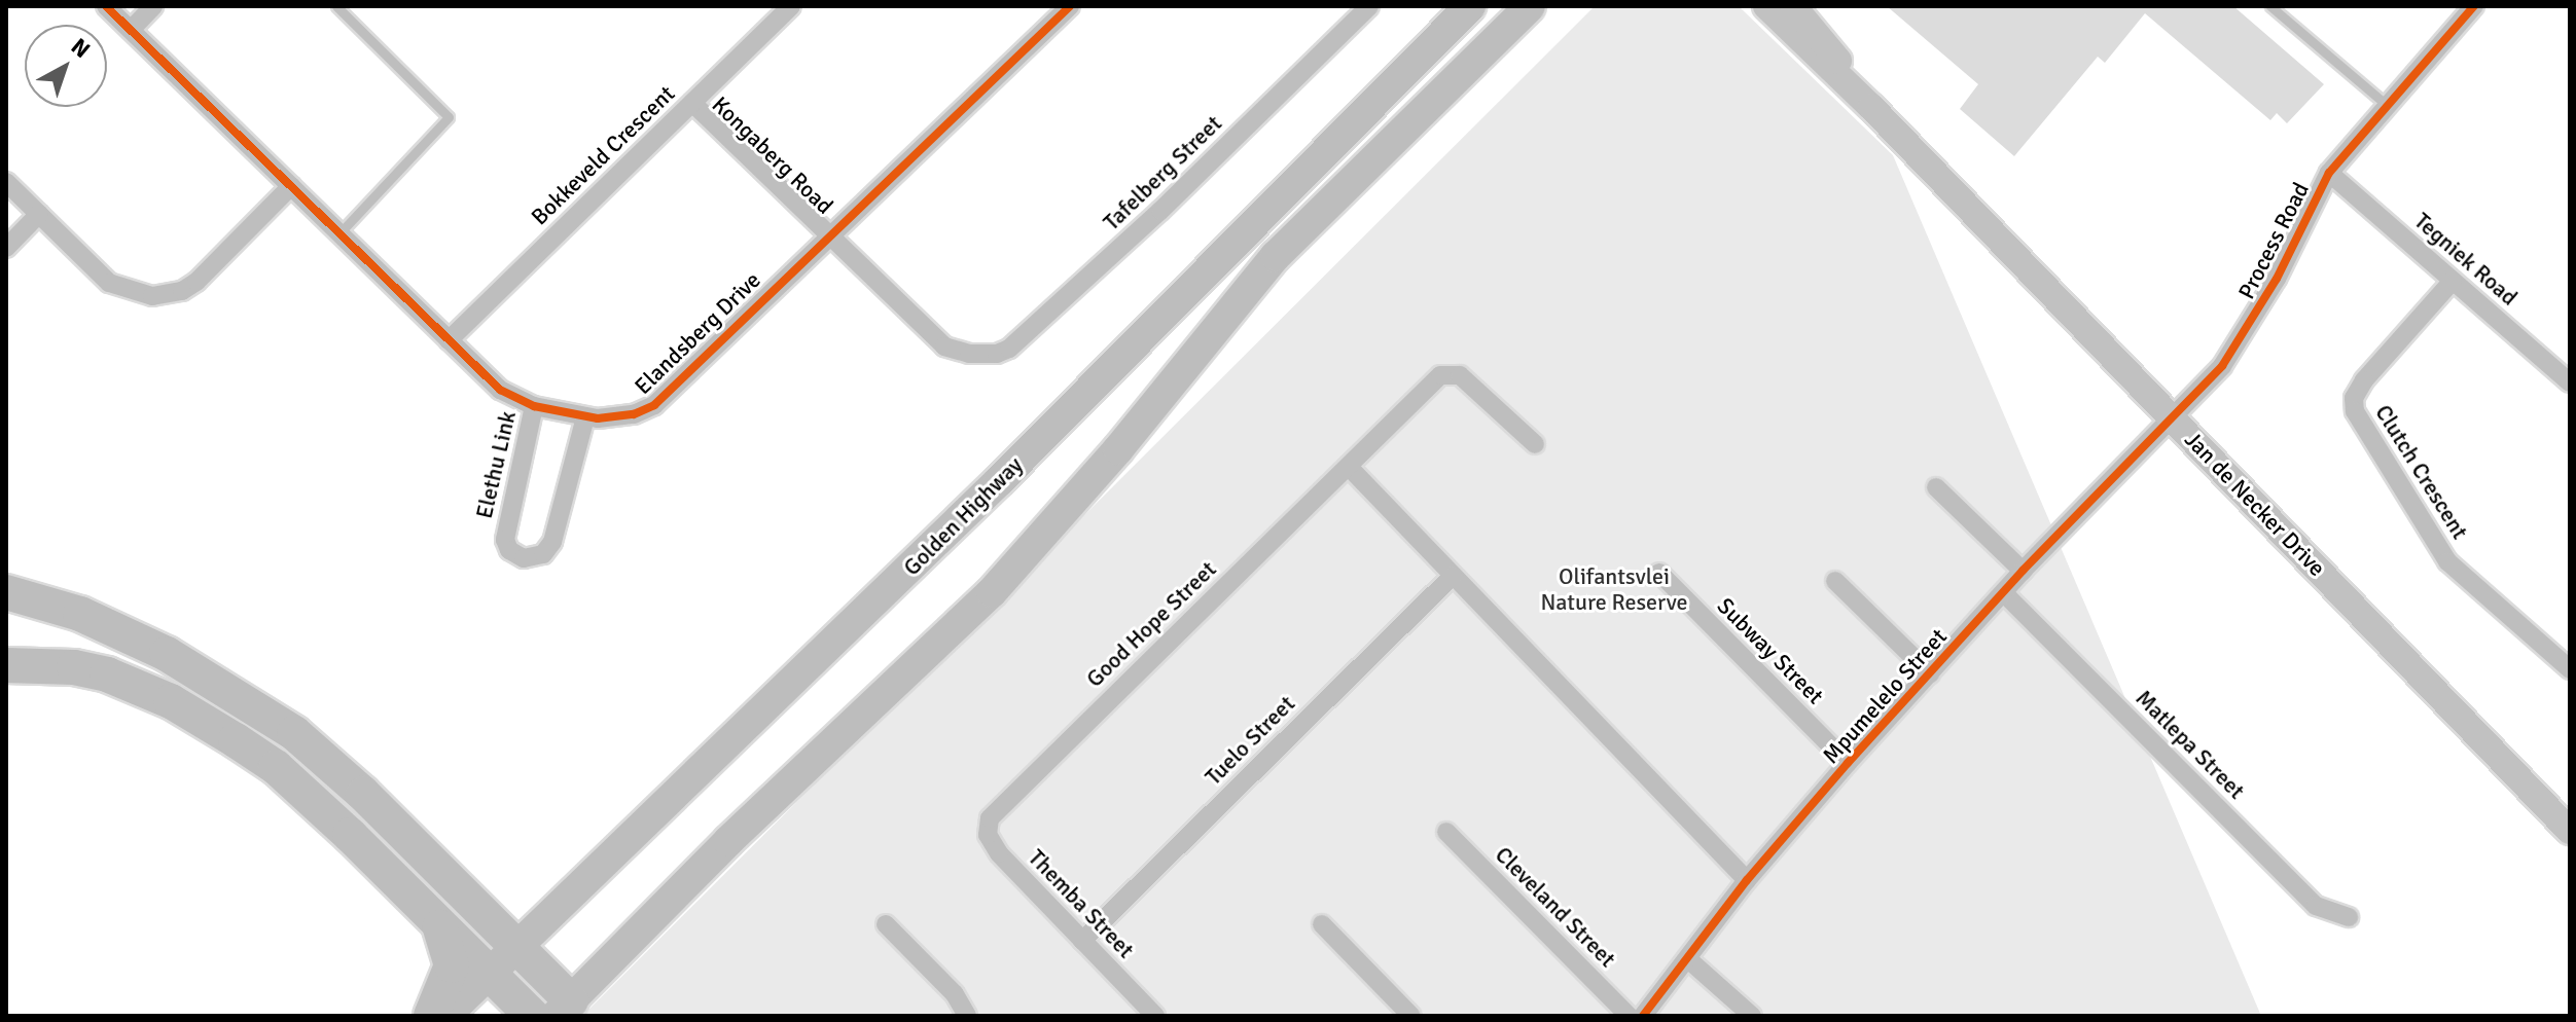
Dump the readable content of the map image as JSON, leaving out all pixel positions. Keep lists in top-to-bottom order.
{
  "streets": {
    "main road": ["Jan de Necker Drive", "Golden Highway"],
    "street": [
      "Bokkeveld Crescent",
      "Kongaberg Road",
      "Tafelberg Street",
      "Process Road",
      "Tegniek Road",
      "Elandsberg Drive",
      "Elethu Link",
      "Clutch Crescent",
      "Good Hope Street",
      "Subway Street",
      "Mpumelelo Street",
      "Tuelo Street",
      "Matlepa Street",
      "Themba Street",
      "Cleveland Street"
    ]
  },
  "crossings": [
    ["Bokkeveld Crescent", "Kongaberg Road"],
    ["Bokkeveld Crescent", "Elandsberg Drive"],
    ["Kongaberg Road", "Tafelberg Street"],
    ["Kongaberg Road", "Elandsberg Drive"],
    ["Process Road", "Tegniek Road"],
    ["Process Road", "Jan de Necker Drive"],
    ["Process Road", "Mpumelelo Street"],
    ["Tegniek Road", "Clutch Crescent"],
    ["Elandsberg Drive", "Elethu Link"],
    ["Jan de Necker Drive", "Mpumelelo Street"],
    ["Good Hope Street", "Themba Street"],
    ["Subway Street", "Mpumelelo Street"],
    ["Mpumelelo Street", "Matlepa Street"],
    ["Tuelo Street", "Themba Street"]
  ],
  "parks": ["Olifantsvlei Nature Reserve"],
  "north": "top right"
}
